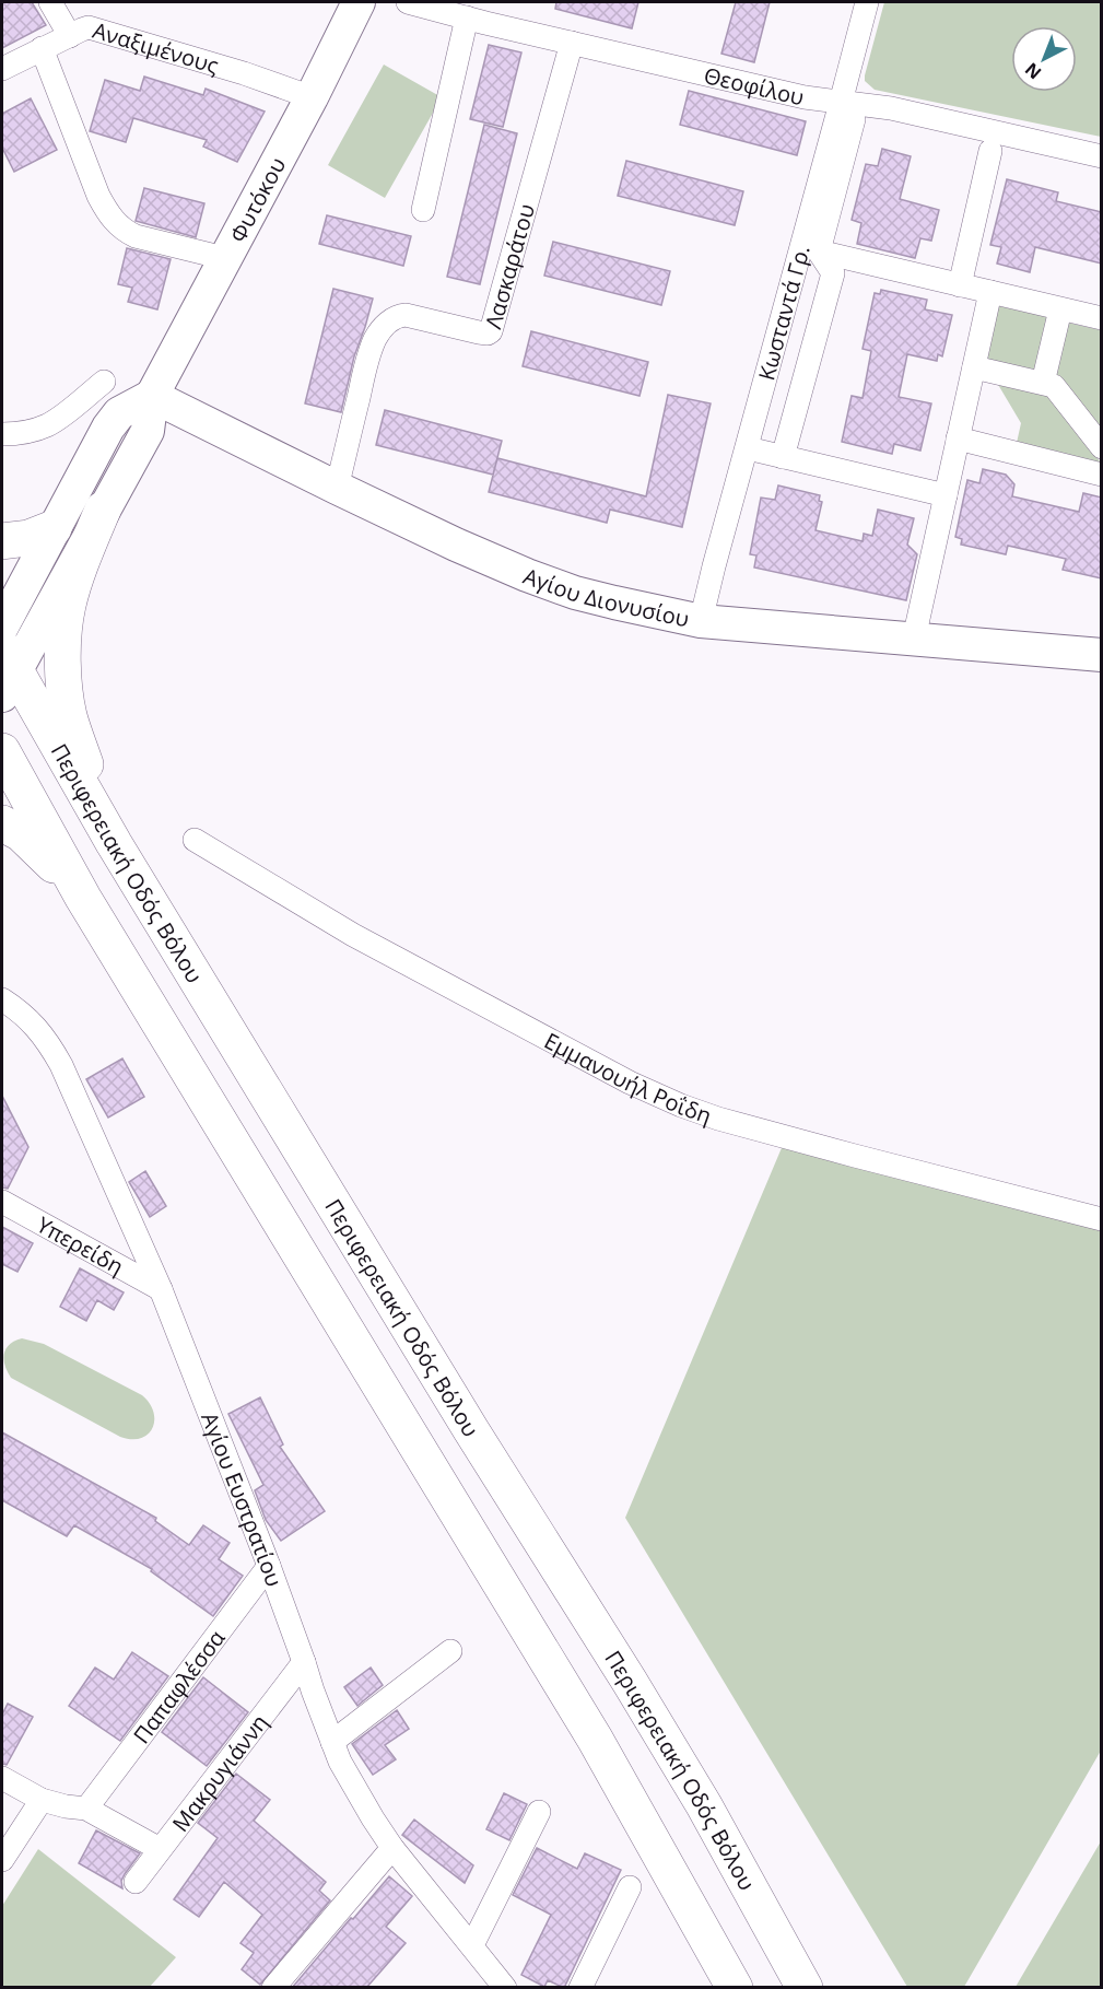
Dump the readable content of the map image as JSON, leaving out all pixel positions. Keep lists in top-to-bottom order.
{
  "streets": {
    "main road": ["Φυτόκου", "Αγίου Διονυσίου", "Περιφερειακή Οδός Βόλου"],
    "street": [
      "Αναξιμένους",
      "Θεοφίλου",
      "Λασκαράτου",
      "Κωσταντά Γρ.",
      "Εμμανουήλ Ροΐδη",
      "Υπερείδη",
      "Αγίου Ευστρατίου",
      "Παπαφλέσσα",
      "Μακρυγιάννη"
    ]
  },
  "crossings": [
    ["Αναξιμένους", "Φυτόκου"],
    ["Θεοφίλου", "Λασκαράτου"],
    ["Θεοφίλου", "Κωσταντά Γρ."],
    ["Φυτόκου", "Αγίου Διονυσίου"],
    ["Φυτόκου", "Περιφερειακή Οδός Βόλου"],
    ["Λασκαράτου", "Αγίου Διονυσίου"],
    ["Κωσταντά Γρ.", "Αγίου Διονυσίου"],
    ["Υπερείδη", "Αγίου Ευστρατίου"],
    ["Αγίου Ευστρατίου", "Παπαφλέσσα"],
    ["Αγίου Ευστρατίου", "Μακρυγιάννη"]
  ],
  "north": "bottom left"
}
